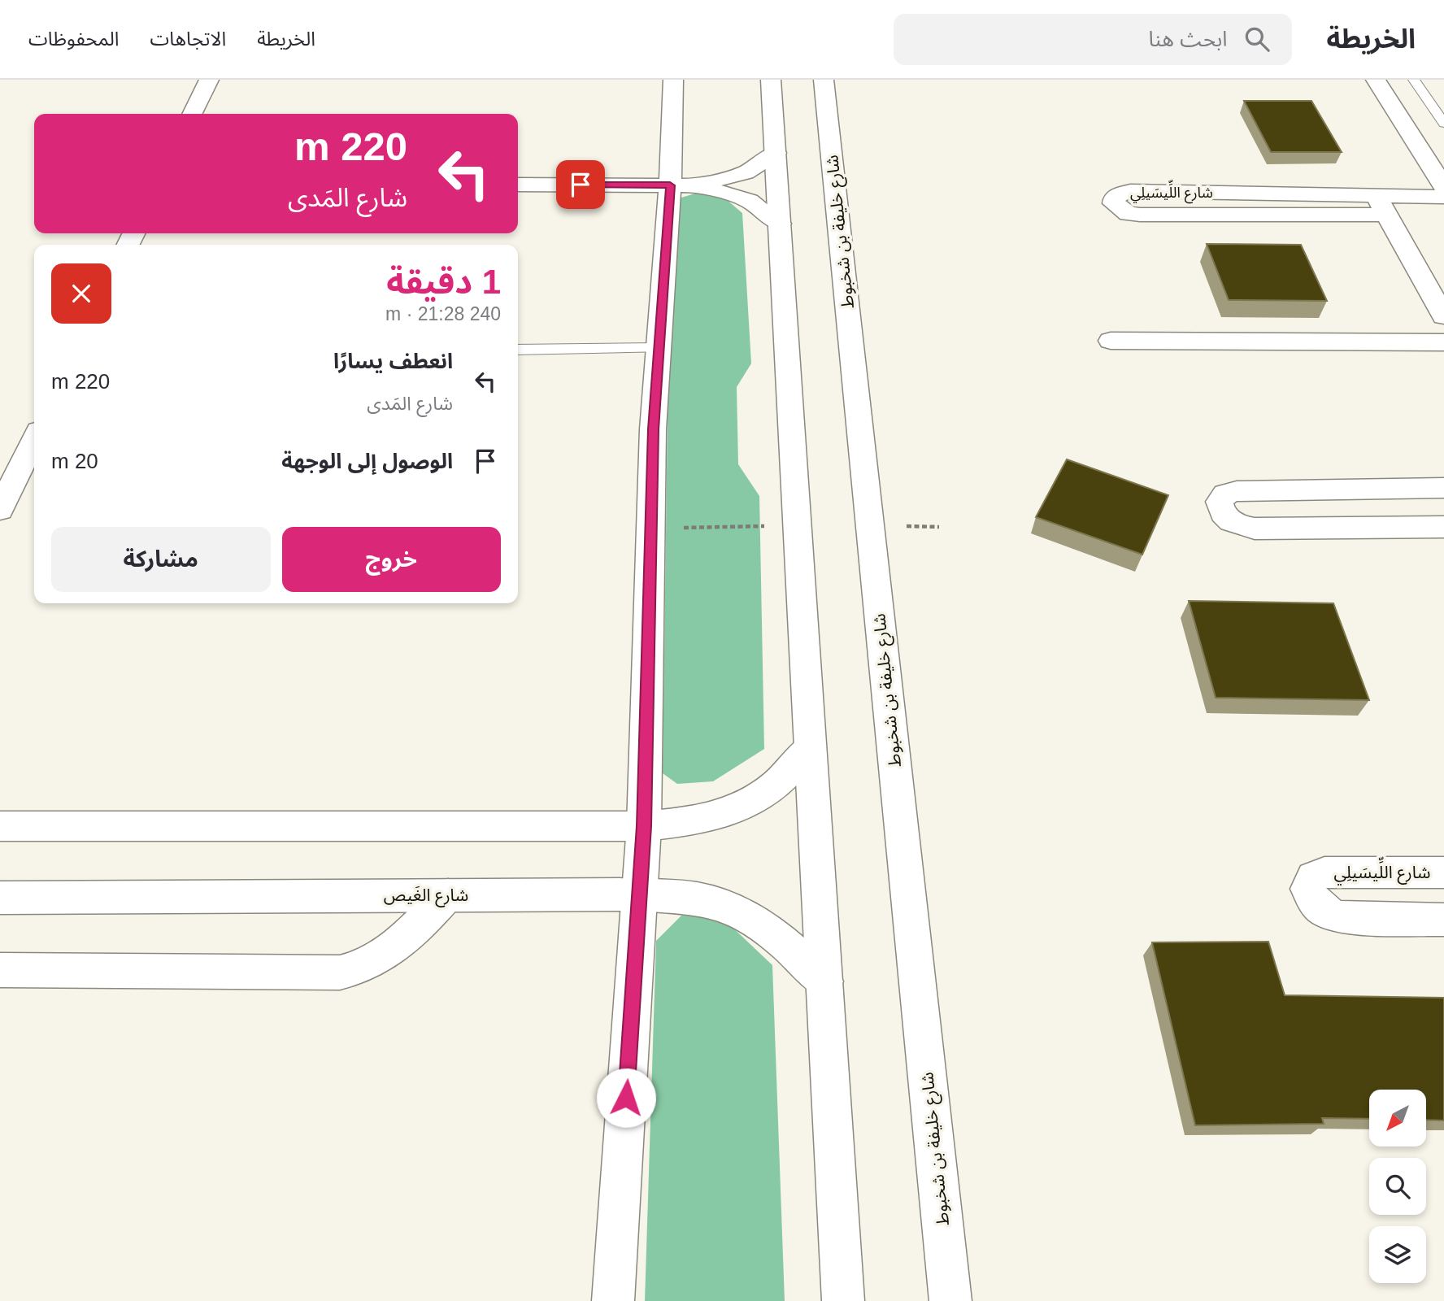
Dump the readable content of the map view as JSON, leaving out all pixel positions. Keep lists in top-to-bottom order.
{
  "streets": {
    "street": ["شارع اللِّيسَيلِي", "شارع خليفة بن شخبوط", "شارع الغَيص"]
  },
  "north": "bottom left",
  "page": {
    "header": "الخريطة",
    "search": "ابحث هنا",
    "nav": ["الخريطة", "الاتجاهات", "المحفوظات"],
    "turn": ["220 m", "شارع المَدى"],
    "heading": ["1 دقيقة", "240 m · 21:28"],
    "list": [
      {
        "name": "انعطف يسارًا",
        "note": "شارع المَدى",
        "value": "220 m"
      },
      {
        "name": "الوصول إلى الوجهة",
        "value": "20 m"
      }
    ],
    "buttons": ["خروج", "مشاركة"]
  }
}
